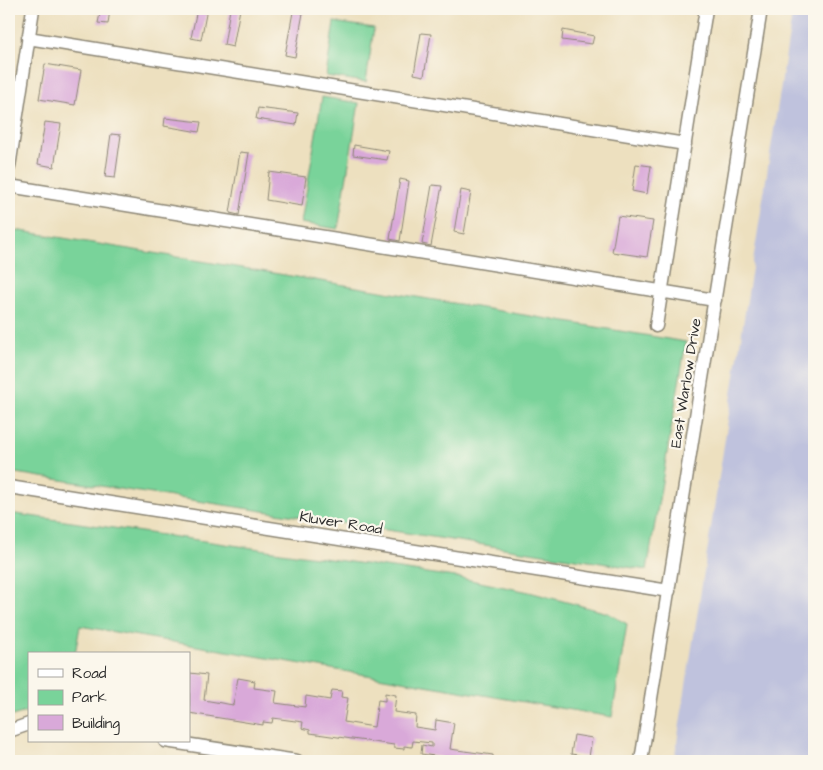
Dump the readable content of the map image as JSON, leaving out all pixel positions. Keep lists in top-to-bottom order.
{
  "streets": {
    "street": ["East Warlow Drive", "Kluver Road"]
  },
  "crossings": [
    ["East Warlow Drive", "Kluver Road"]
  ],
  "legend": ["Road", "Park", "Building"]
}
